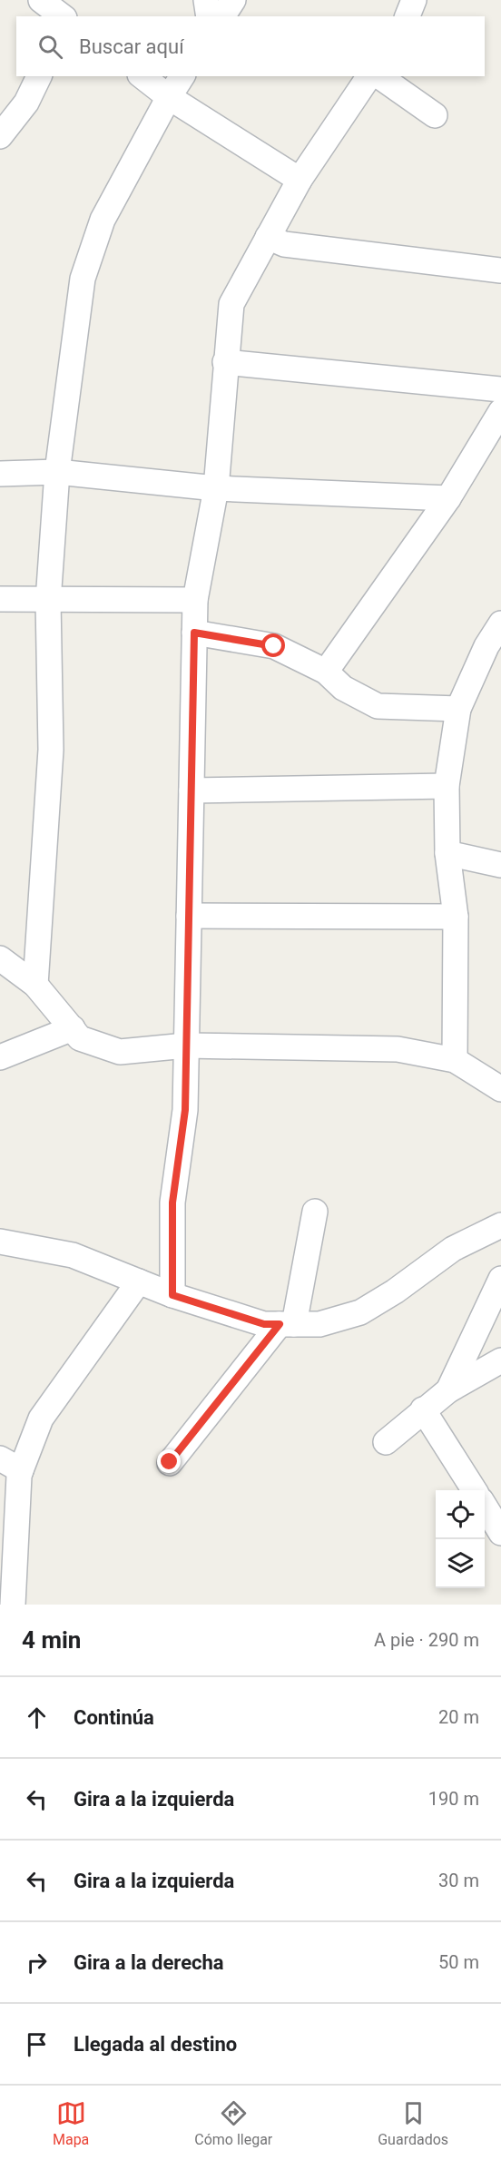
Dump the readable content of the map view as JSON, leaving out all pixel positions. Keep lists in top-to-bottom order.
{
  "page": {
    "search": "Buscar aquí",
    "heading": ["4 min", "A pie · 290 m"],
    "list": [
      ["Continúa", "20 m"],
      ["Gira a la izquierda", "190 m"],
      ["Gira a la izquierda", "30 m"],
      ["Gira a la derecha", "50 m"],
      "Llegada al destino"
    ],
    "nav": ["Mapa", "Cómo llegar", "Guardados"]
  }
}
